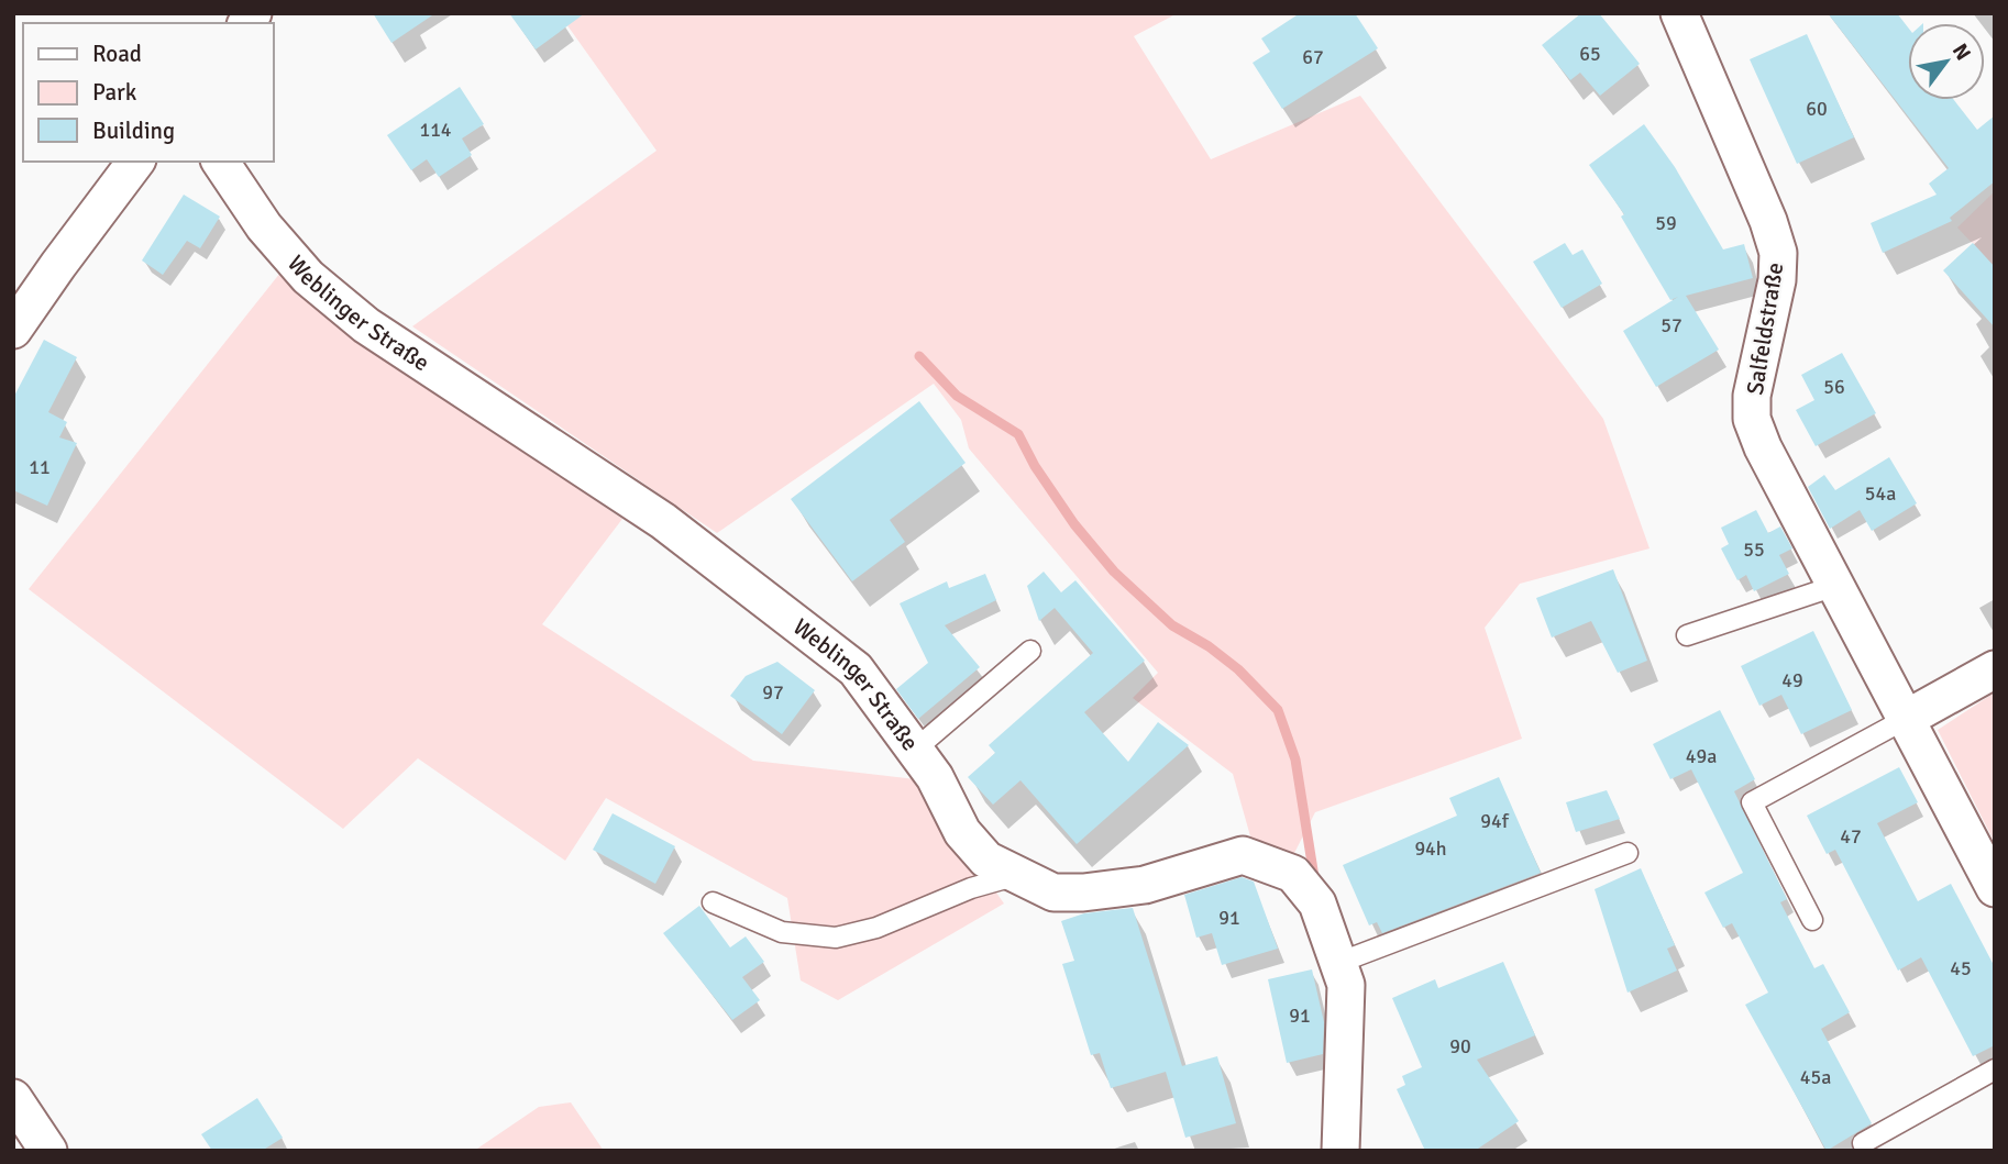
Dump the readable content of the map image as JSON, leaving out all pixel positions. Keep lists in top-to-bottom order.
{
  "streets": {
    "street": ["Weblinger Straße", "Salfeldstraße"]
  },
  "house_numbers": [
    "65",
    "67",
    "60",
    "114",
    "59",
    "57",
    "56",
    "11",
    "54a",
    "55",
    "49",
    "97",
    "49a",
    "94f",
    "47",
    "94h",
    "91",
    "45",
    "91",
    "90",
    "45a"
  ],
  "legend": ["Road", "Park", "Building"],
  "north": "top right"
}
